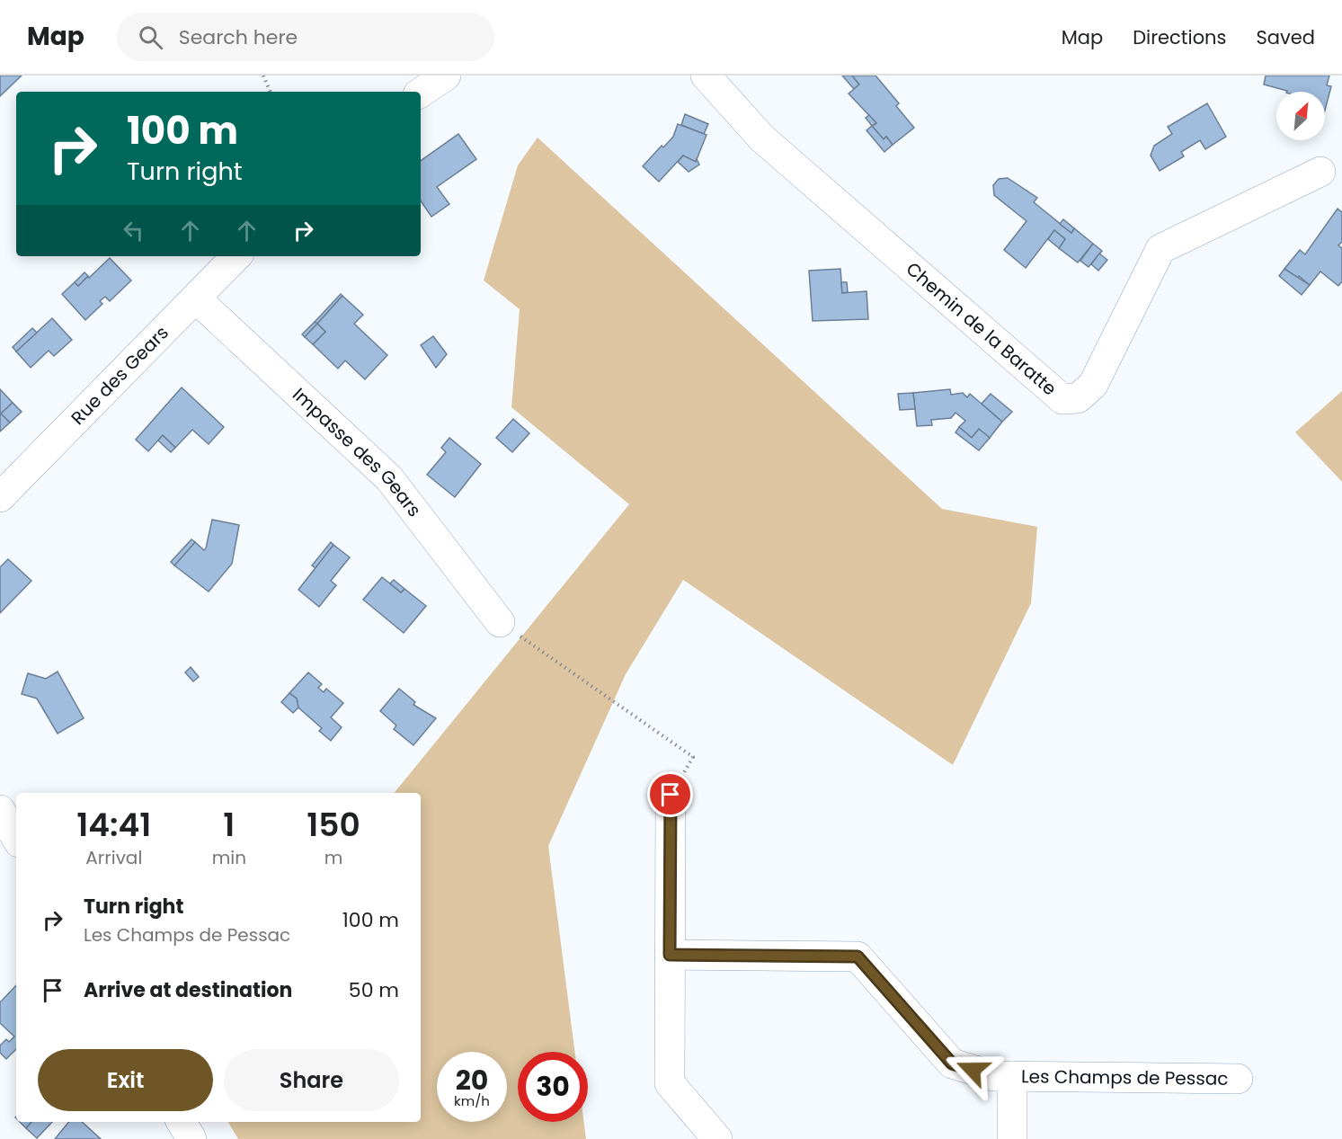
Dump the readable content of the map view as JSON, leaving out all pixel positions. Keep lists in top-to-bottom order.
{
  "streets": {
    "street": [
      "Chemin de la Baratte",
      "Rue des Gears",
      "Impasse des Gears",
      "Les Champs de Pessac"
    ]
  },
  "crossings": [
    ["Rue des Gears", "Impasse des Gears"]
  ],
  "north": "top right",
  "page": {
    "header": "Map",
    "search": "Search here",
    "nav": ["Map", "Directions", "Saved"],
    "turn": ["100 m", "Turn right"],
    "eta": [
      "14:41",
      "Arrival",
      "1",
      "min",
      "150",
      "m"
    ],
    "list": [
      {
        "name": "Turn right",
        "note": "Les Champs de Pessac",
        "value": "100 m"
      },
      {
        "name": "Arrive at destination",
        "value": "50 m"
      }
    ],
    "buttons": ["Exit", "Share"],
    "speed": "20 km/h",
    "limit": "30"
  }
}
